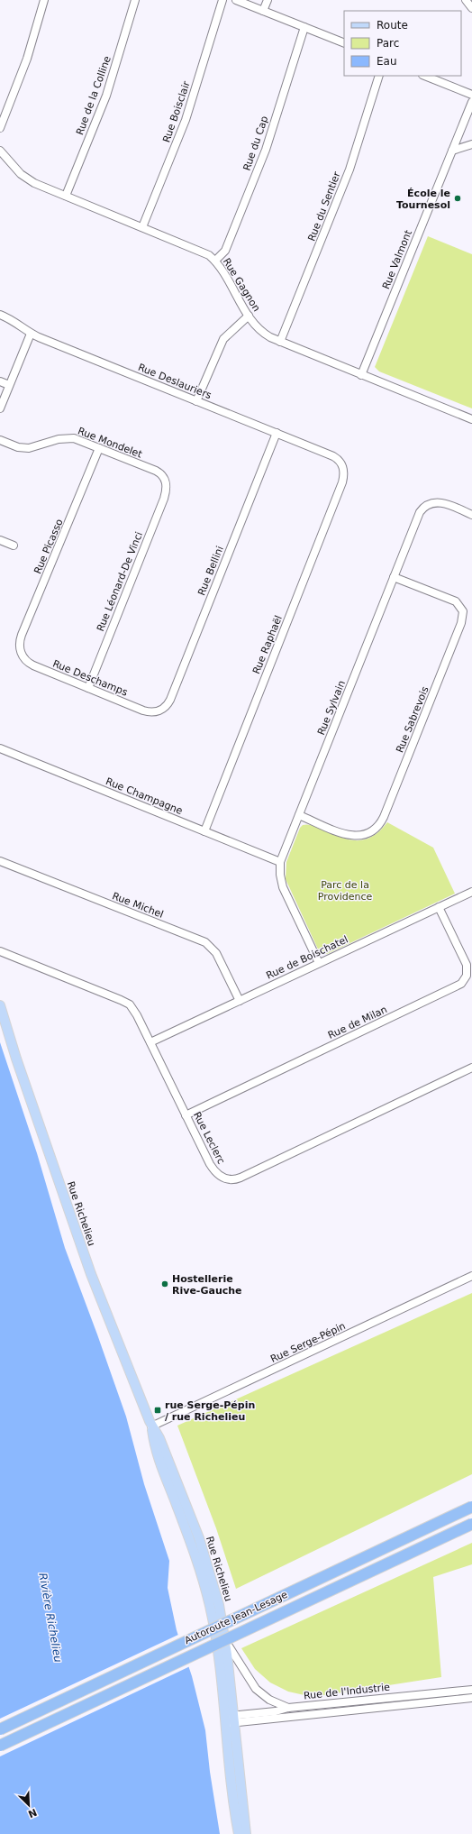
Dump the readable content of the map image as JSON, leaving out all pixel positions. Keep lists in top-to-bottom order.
{
  "streets": {
    "highway": ["Autoroute Jean-Lesage"],
    "main road": ["Rue Richelieu"],
    "street": [
      "Rue de la Colline",
      "Rue Boisclair",
      "Rue du Cap",
      "Rue du Sentier",
      "Rue Valmont",
      "Rue Gagnon",
      "Rue Deslauriers",
      "Rue Mondelet",
      "Rue Picasso",
      "Rue Bellini",
      "Rue Léonard-De Vinci",
      "Rue Raphaël",
      "Rue Deschamps",
      "Rue Sylvain",
      "Rue Sabrevois",
      "Rue Champagne",
      "Rue Michel",
      "Rue de Boischatel",
      "Rue de Milan",
      "Rue Leclerc",
      "Rue Serge-Pépin",
      "Rue de l'Industrie"
    ]
  },
  "crossings": [
    ["Rue de la Colline", "Rue Gagnon"],
    ["Rue Boisclair", "Rue Gagnon"],
    ["Rue du Cap", "Rue Gagnon"],
    ["Rue du Sentier", "Rue Gagnon"],
    ["Rue Valmont", "Rue Gagnon"],
    ["Rue Deslauriers", "Rue Bellini"],
    ["Rue Deslauriers", "Rue Raphaël"],
    ["Rue Mondelet", "Rue Picasso"],
    ["Rue Mondelet", "Rue Léonard-De Vinci"],
    ["Rue Picasso", "Rue Deschamps"],
    ["Rue Bellini", "Rue Deschamps"],
    ["Rue Léonard-De Vinci", "Rue Deschamps"],
    ["Rue Raphaël", "Rue Champagne"],
    ["Rue Sylvain", "Rue Sabrevois"],
    ["Rue Sylvain", "Rue Champagne"],
    ["Rue Sylvain", "Rue de Boischatel"],
    ["Rue Michel", "Rue de Boischatel"],
    ["Rue de Boischatel", "Rue de Milan"],
    ["Rue de Boischatel", "Rue Leclerc"],
    ["Rue de Milan", "Rue Leclerc"],
    ["Rue Richelieu", "Rue Serge-Pépin"],
    ["Rue Richelieu", "Rue de l'Industrie"]
  ],
  "water": ["Rivière Richelieu"],
  "parks": ["Parc de la Providence"],
  "places": {
    "other": ["École le Tournesol", "Hostellerie Rive-Gauche"],
    "transit": ["rue Serge-Pépin / rue Richelieu"]
  },
  "legend": ["Route", "Parc", "Eau"],
  "north": "bottom right"
}
